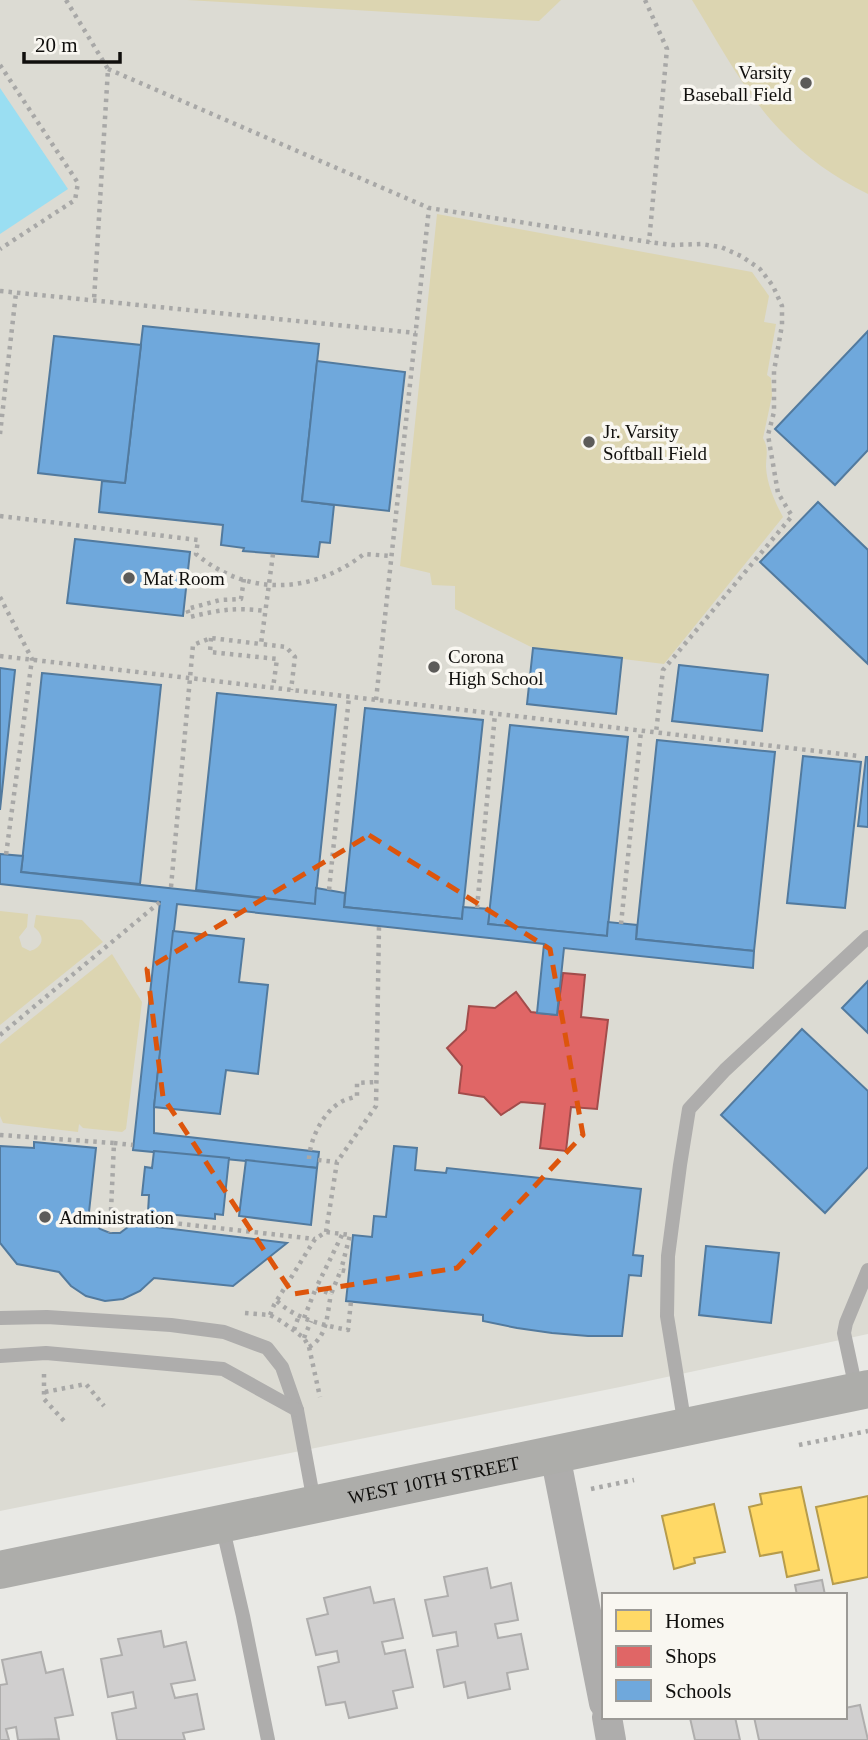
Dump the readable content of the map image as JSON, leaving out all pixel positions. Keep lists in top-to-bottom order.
{
  "streets": {
    "main road": ["WEST 10TH STREET"]
  },
  "places": [
    "Varsity Baseball Field",
    "Jr. Varsity Softball Field",
    "Mat Room",
    "Corona High School",
    "Administration"
  ],
  "legend": ["Homes", "Shops", "Schools"],
  "scale_bar": "20 m"
}
